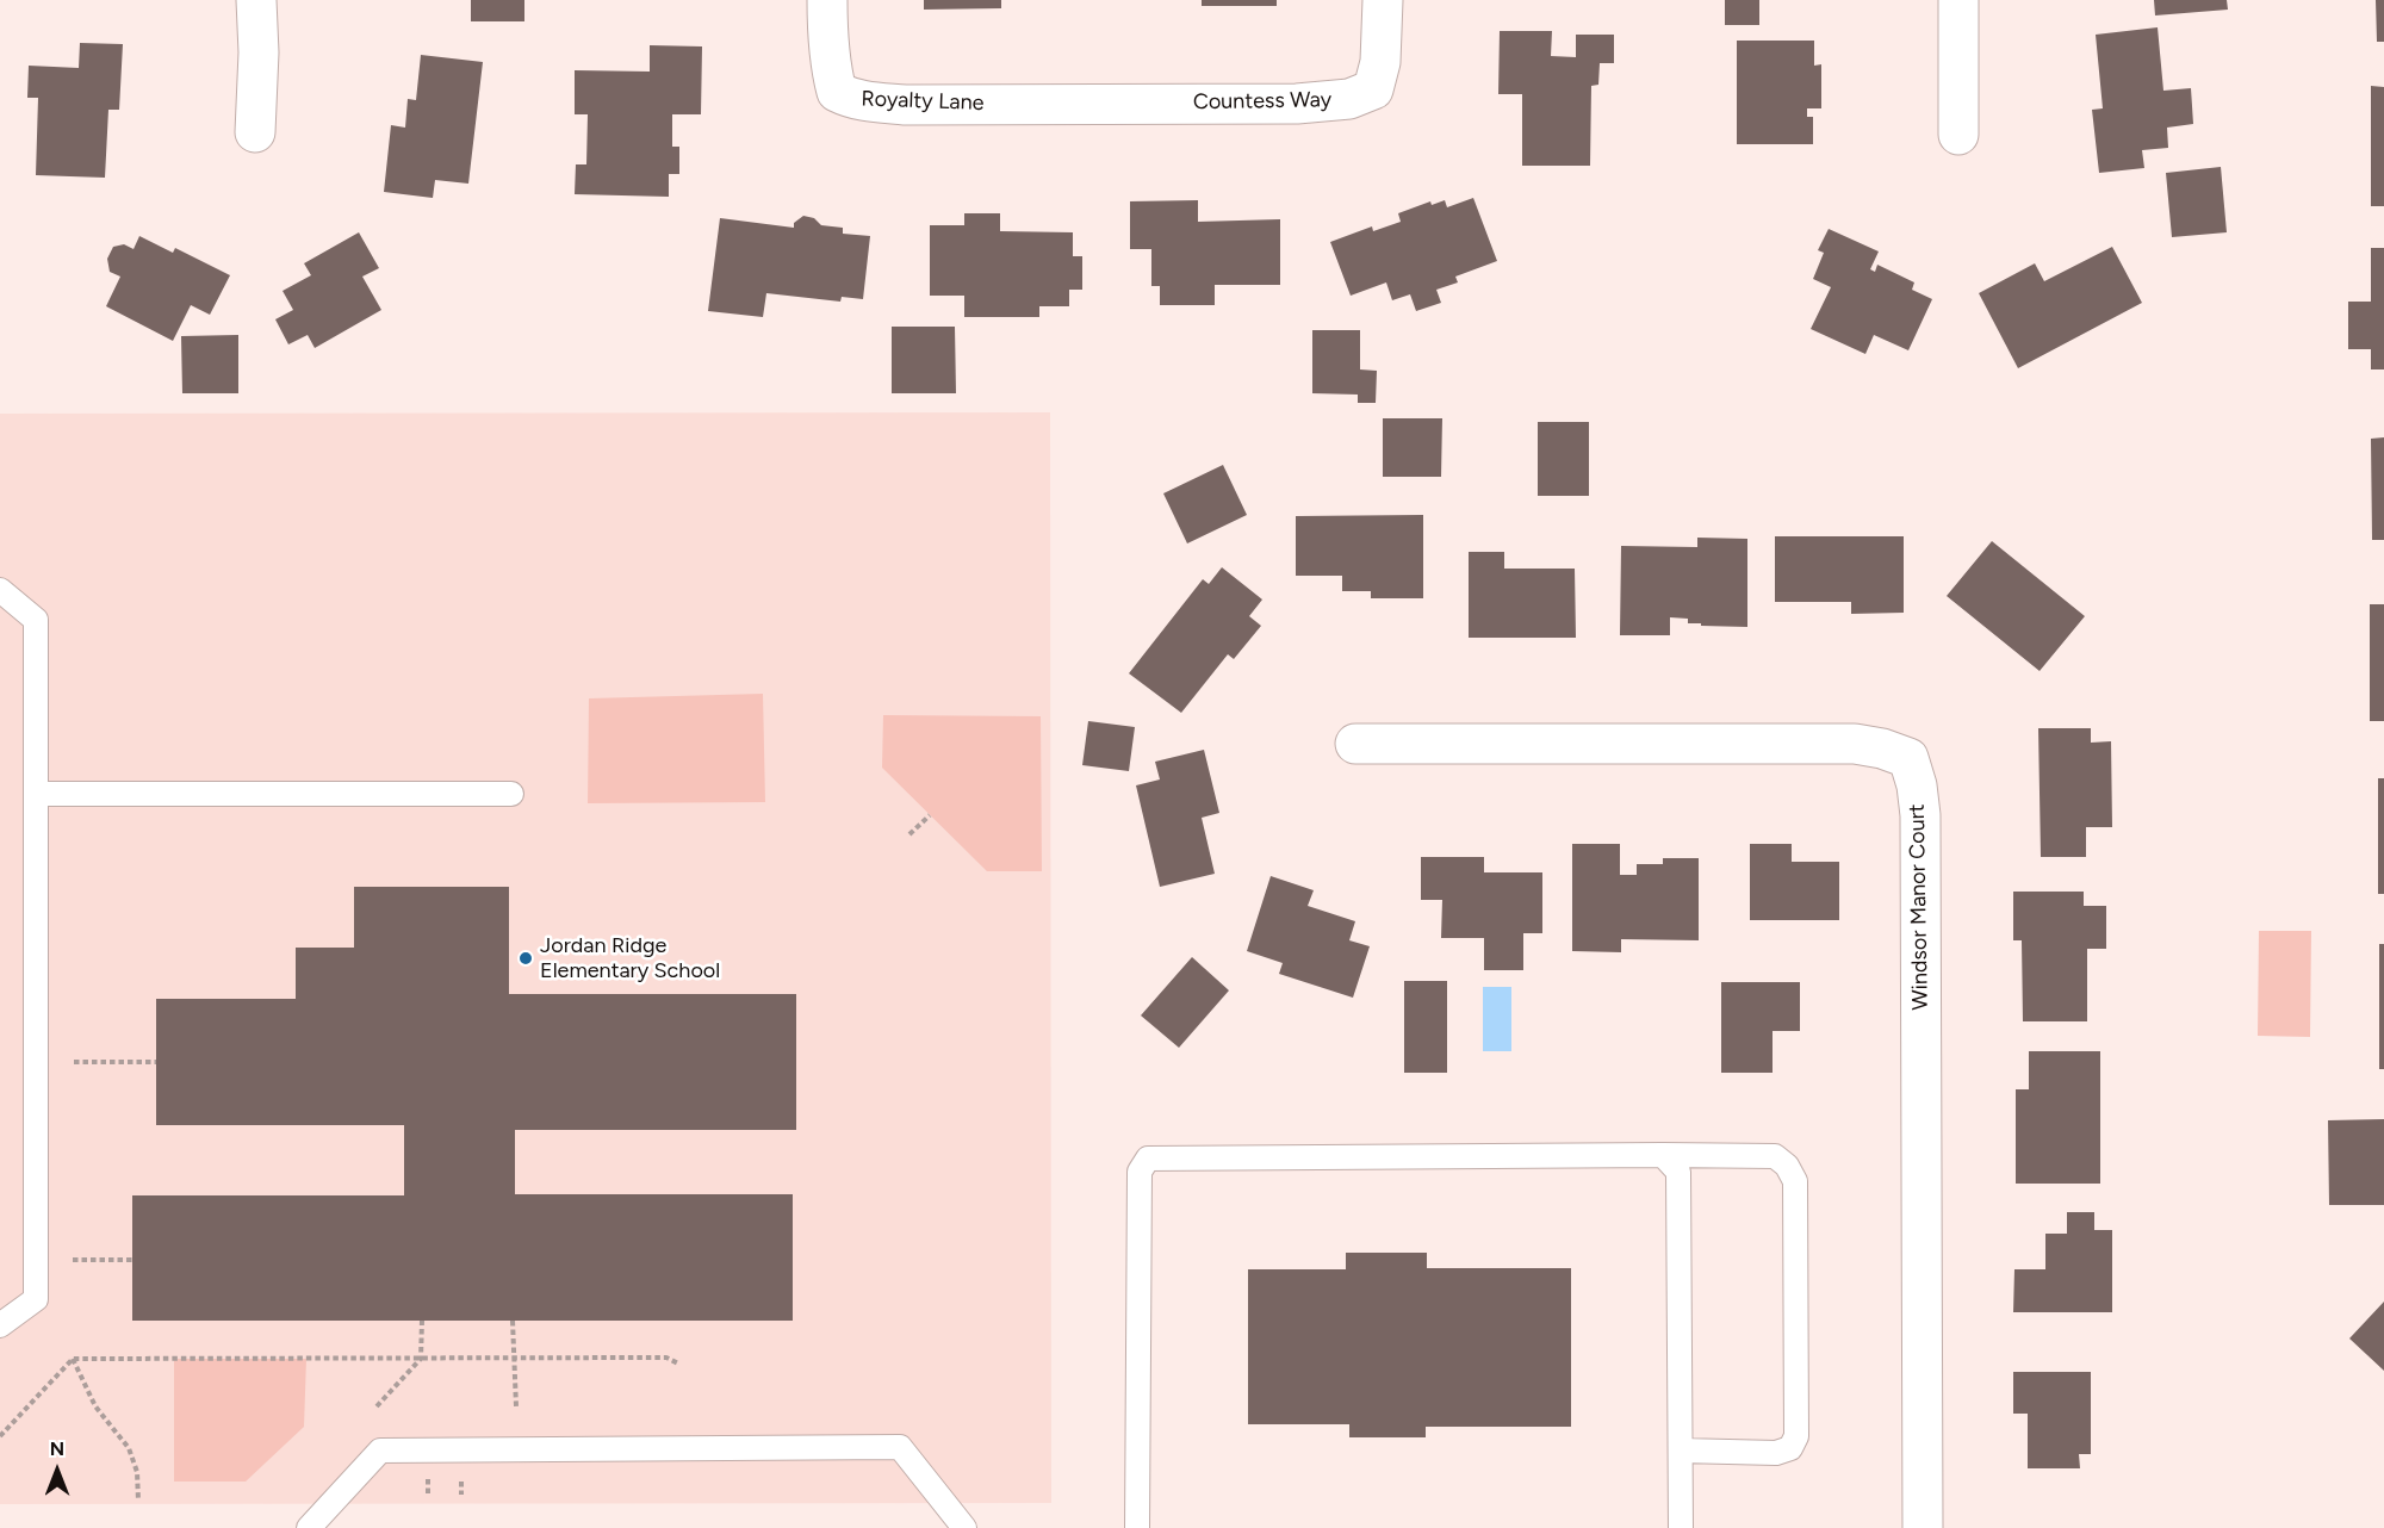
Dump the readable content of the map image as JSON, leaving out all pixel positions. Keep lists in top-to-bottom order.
{
  "streets": {
    "street": ["Royalty Lane", "Countess Way", "Windsor Manor Court"]
  },
  "crossings": [
    ["Royalty Lane", "Countess Way"]
  ],
  "places": ["Jordan Ridge Elementary School"],
  "north": "top"
}
